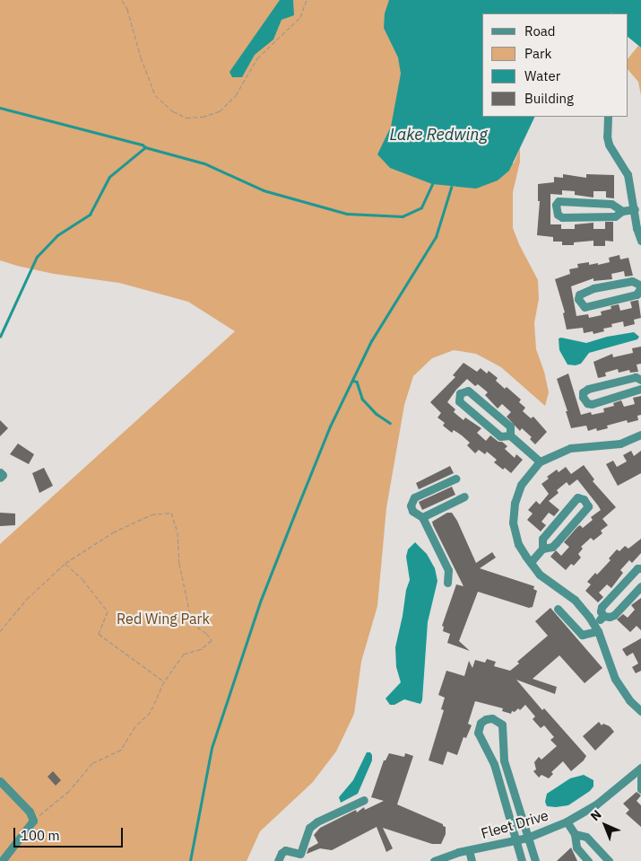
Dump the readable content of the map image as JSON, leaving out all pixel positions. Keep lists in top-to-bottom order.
{
  "streets": {
    "street": ["Fleet Drive"]
  },
  "water": ["Lake Redwing"],
  "parks": ["Red Wing Park"],
  "legend": [
    "Road",
    "Park",
    "Water",
    "Building"
  ],
  "scale_bar": "100 m",
  "north": "top left"
}
